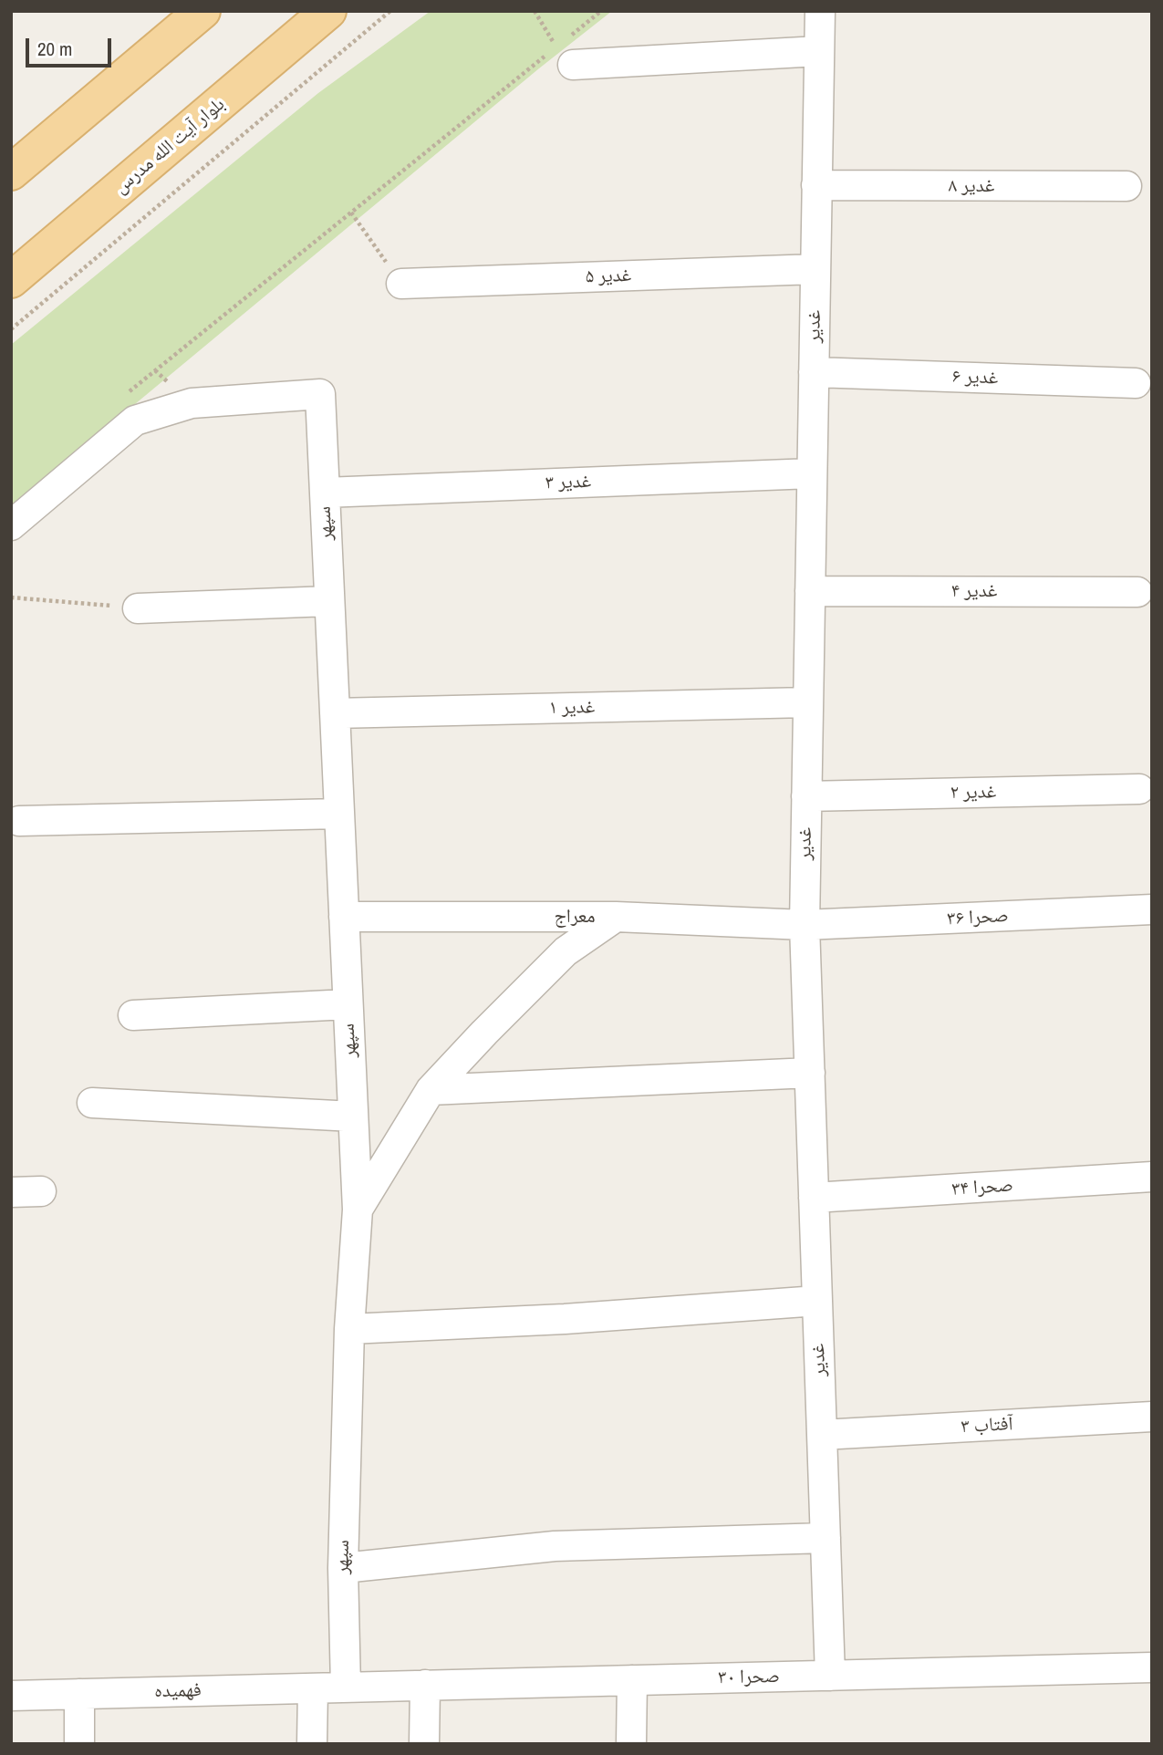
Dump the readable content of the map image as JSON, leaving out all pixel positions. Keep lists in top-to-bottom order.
{
  "streets": {
    "main road": ["بلوار آیت الله مدرس"],
    "street": [
      "غدیر ۸",
      "غدیر ۵",
      "غدیر",
      "غدیر ۶",
      "غدیر ۳",
      "سپهر",
      "غدیر ۴",
      "غدیر ۱",
      "غدیر ۲",
      "معراج",
      "صحرا ۳۶",
      "صحرا ۳۴",
      "آفتاب ۳",
      "صحرا ۳۰",
      "فهمیده"
    ]
  },
  "crossings": [
    ["غدیر ۸", "غدیر"],
    ["غدیر ۵", "غدیر"],
    ["غدیر", "غدیر ۶"],
    ["غدیر", "غدیر ۳"],
    ["غدیر", "غدیر ۴"],
    ["غدیر", "غدیر ۱"],
    ["غدیر", "غدیر ۲"],
    ["غدیر", "معراج"],
    ["غدیر", "صحرا ۳۶"],
    ["غدیر", "صحرا ۳۴"],
    ["غدیر", "آفتاب ۳"],
    ["غدیر", "صحرا ۳۰"],
    ["غدیر ۳", "سپهر"],
    ["سپهر", "غدیر ۱"],
    ["سپهر", "معراج"],
    ["سپهر", "صحرا ۳۰"],
    ["سپهر", "فهمیده"],
    ["معراج", "صحرا ۳۶"],
    ["صحرا ۳۰", "فهمیده"]
  ],
  "scale_bar": "20 m"
}
